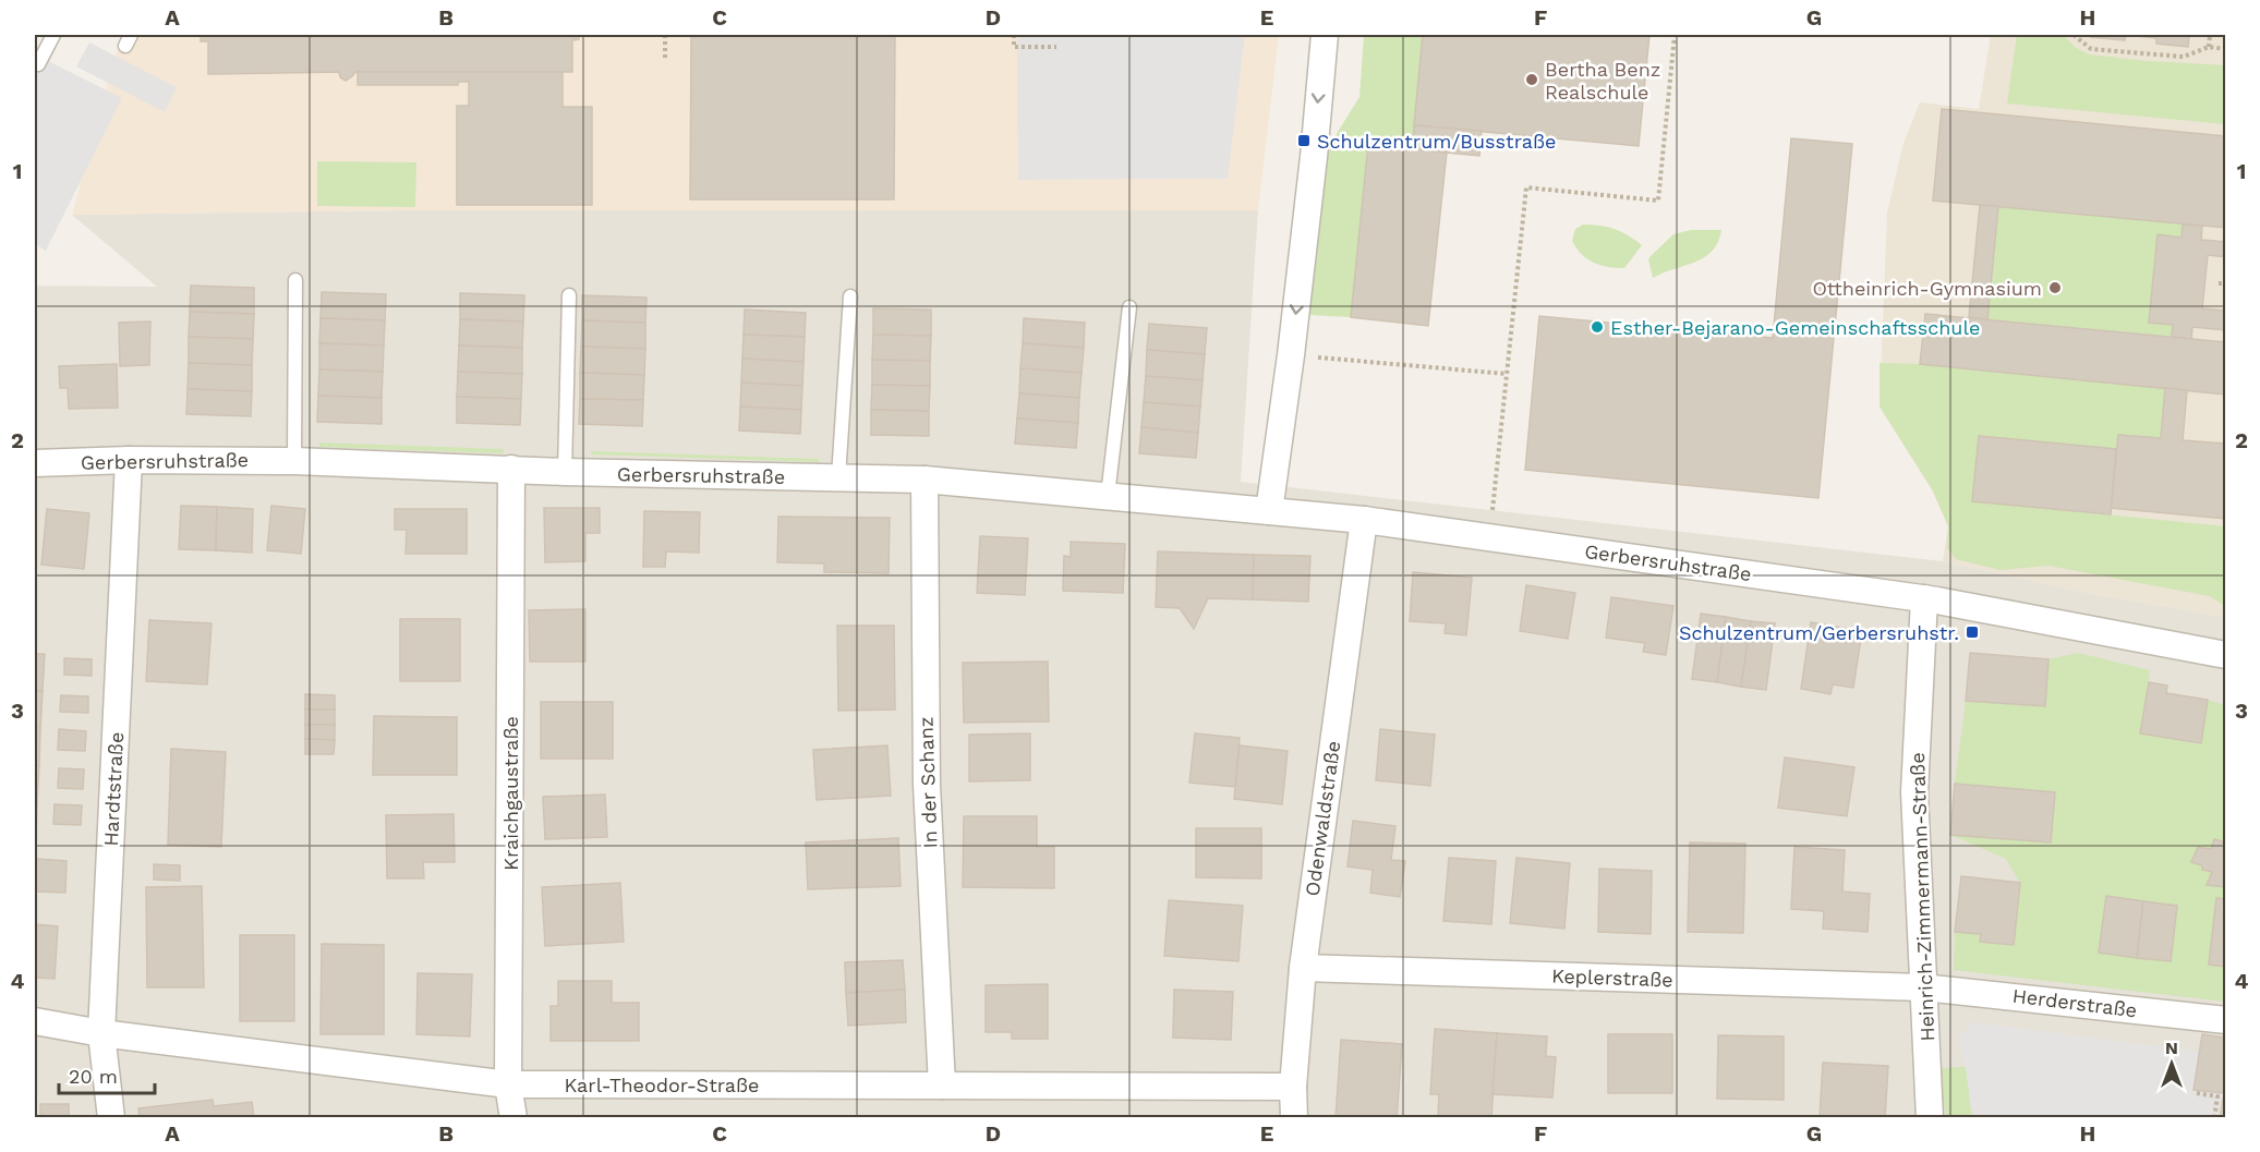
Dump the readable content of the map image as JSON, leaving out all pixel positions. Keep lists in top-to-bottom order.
{
  "streets": {
    "street": [
      "Gerbersruhstraße",
      "In der Schanz",
      "Hardtstraße",
      "Kraichgaustraße",
      "Odenwaldstraße",
      "Heinrich-Zimmermann-Straße",
      "Keplerstraße",
      "Herderstraße",
      "Karl-Theodor-Straße"
    ]
  },
  "crossings": [
    ["Gerbersruhstraße", "In der Schanz"],
    ["Gerbersruhstraße", "Hardtstraße"],
    ["Gerbersruhstraße", "Kraichgaustraße"],
    ["Gerbersruhstraße", "Odenwaldstraße"],
    ["Gerbersruhstraße", "Heinrich-Zimmermann-Straße"],
    ["In der Schanz", "Karl-Theodor-Straße"],
    ["Hardtstraße", "Karl-Theodor-Straße"],
    ["Kraichgaustraße", "Karl-Theodor-Straße"],
    ["Odenwaldstraße", "Keplerstraße"],
    ["Odenwaldstraße", "Karl-Theodor-Straße"],
    ["Heinrich-Zimmermann-Straße", "Keplerstraße"],
    ["Heinrich-Zimmermann-Straße", "Herderstraße"],
    ["Keplerstraße", "Herderstraße"]
  ],
  "places": {
    "other": ["Bertha Benz Realschule", "Ottheinrich-Gymnasium", "Esther-Bejarano-Gemeinschaftsschule"],
    "transit": ["Schulzentrum/Busstraße", "Schulzentrum/Gerbersruhstr."]
  },
  "scale_bar": "20 m",
  "north": "top",
  "grid": {
    "columns": [
      "A",
      "B",
      "C",
      "D",
      "E",
      "F",
      "G",
      "H"
    ],
    "rows": [
      "1",
      "2",
      "3",
      "4"
    ]
  }
}
